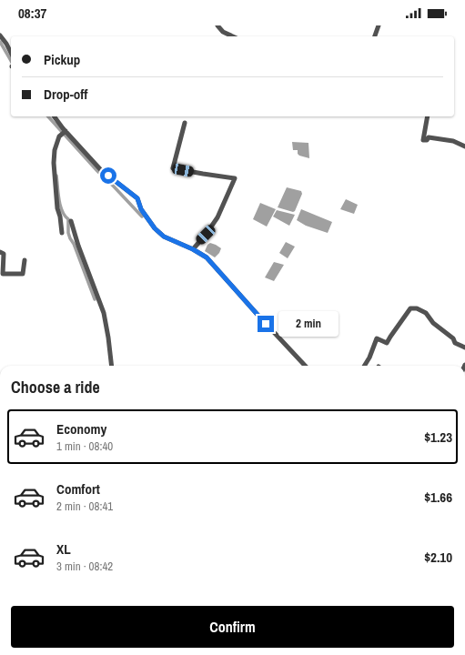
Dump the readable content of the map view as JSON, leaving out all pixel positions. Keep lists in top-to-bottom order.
{
  "page": {
    "status": "08:37",
    "banner": ["Pickup", "Drop-off"],
    "bubble": "2 min",
    "heading": "Choose a ride",
    "list": [
      {
        "name": "Economy",
        "note": "1 min · 08:40",
        "value": "$1.23"
      },
      {
        "name": "Comfort",
        "note": "2 min · 08:41",
        "value": "$1.66"
      },
      {
        "name": "XL",
        "note": "3 min · 08:42",
        "value": "$2.10"
      }
    ],
    "buttons": "Confirm"
  }
}
